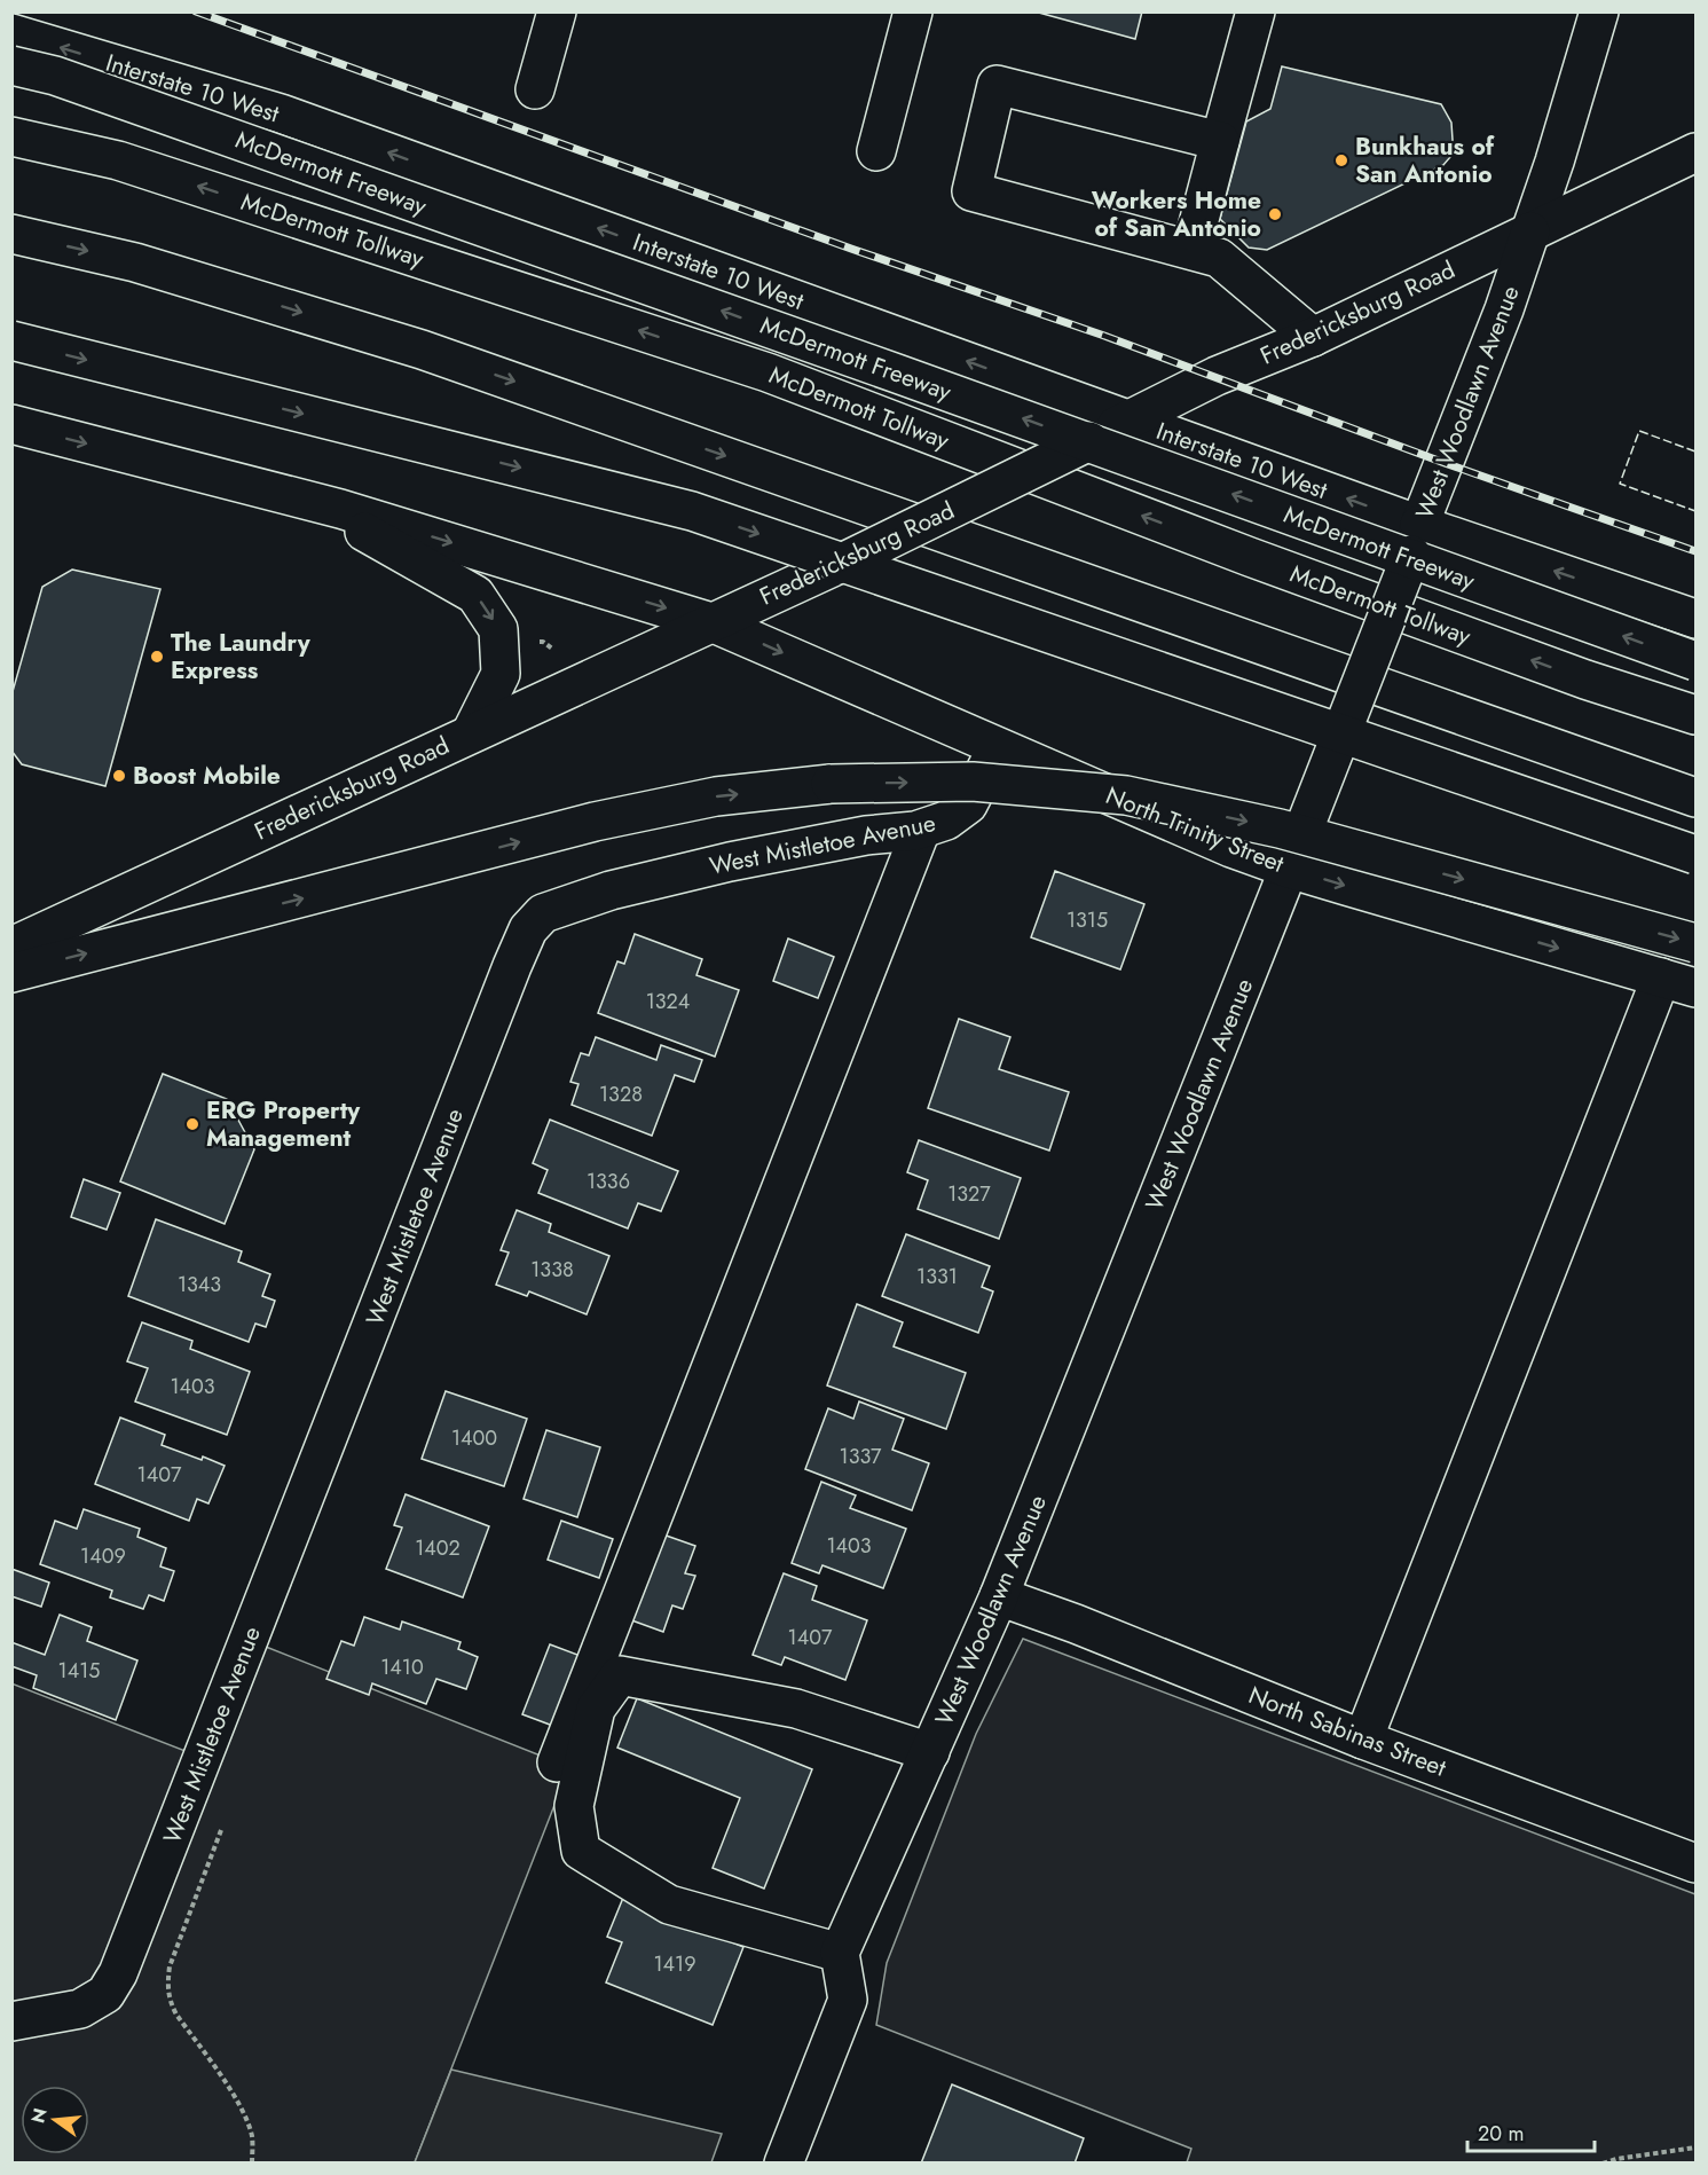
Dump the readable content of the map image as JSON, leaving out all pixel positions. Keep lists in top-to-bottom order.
{
  "streets": {
    "main road": [
      "Interstate 10 West",
      "McDermott Freeway",
      "McDermott Tollway",
      "Fredericksburg Road",
      "West Woodlawn Avenue",
      "North Trinity Street",
      "West Mistletoe Avenue",
      "North Sabinas Street"
    ]
  },
  "crossings": [
    ["Interstate 10 West", "Fredericksburg Road"],
    ["Interstate 10 West", "West Woodlawn Avenue"],
    ["Fredericksburg Road", "West Woodlawn Avenue"],
    ["Fredericksburg Road", "North Trinity Street"],
    ["West Woodlawn Avenue", "North Trinity Street"],
    ["West Woodlawn Avenue", "North Sabinas Street"],
    ["North Trinity Street", "West Mistletoe Avenue"]
  ],
  "places": [
    "Bunkhaus of San Antonio",
    "Workers Home of San Antonio",
    "The Laundry Express",
    "Boost Mobile",
    "ERG Property Management"
  ],
  "house_numbers": [
    "1315",
    "1324",
    "1328",
    "1336",
    "1327",
    "1338",
    "1331",
    "1343",
    "1403",
    "1400",
    "1337",
    "1407",
    "1403",
    "1402",
    "1409",
    "1407",
    "1410",
    "1415",
    "1419"
  ],
  "scale_bar": "20 m",
  "north": "left"
}
